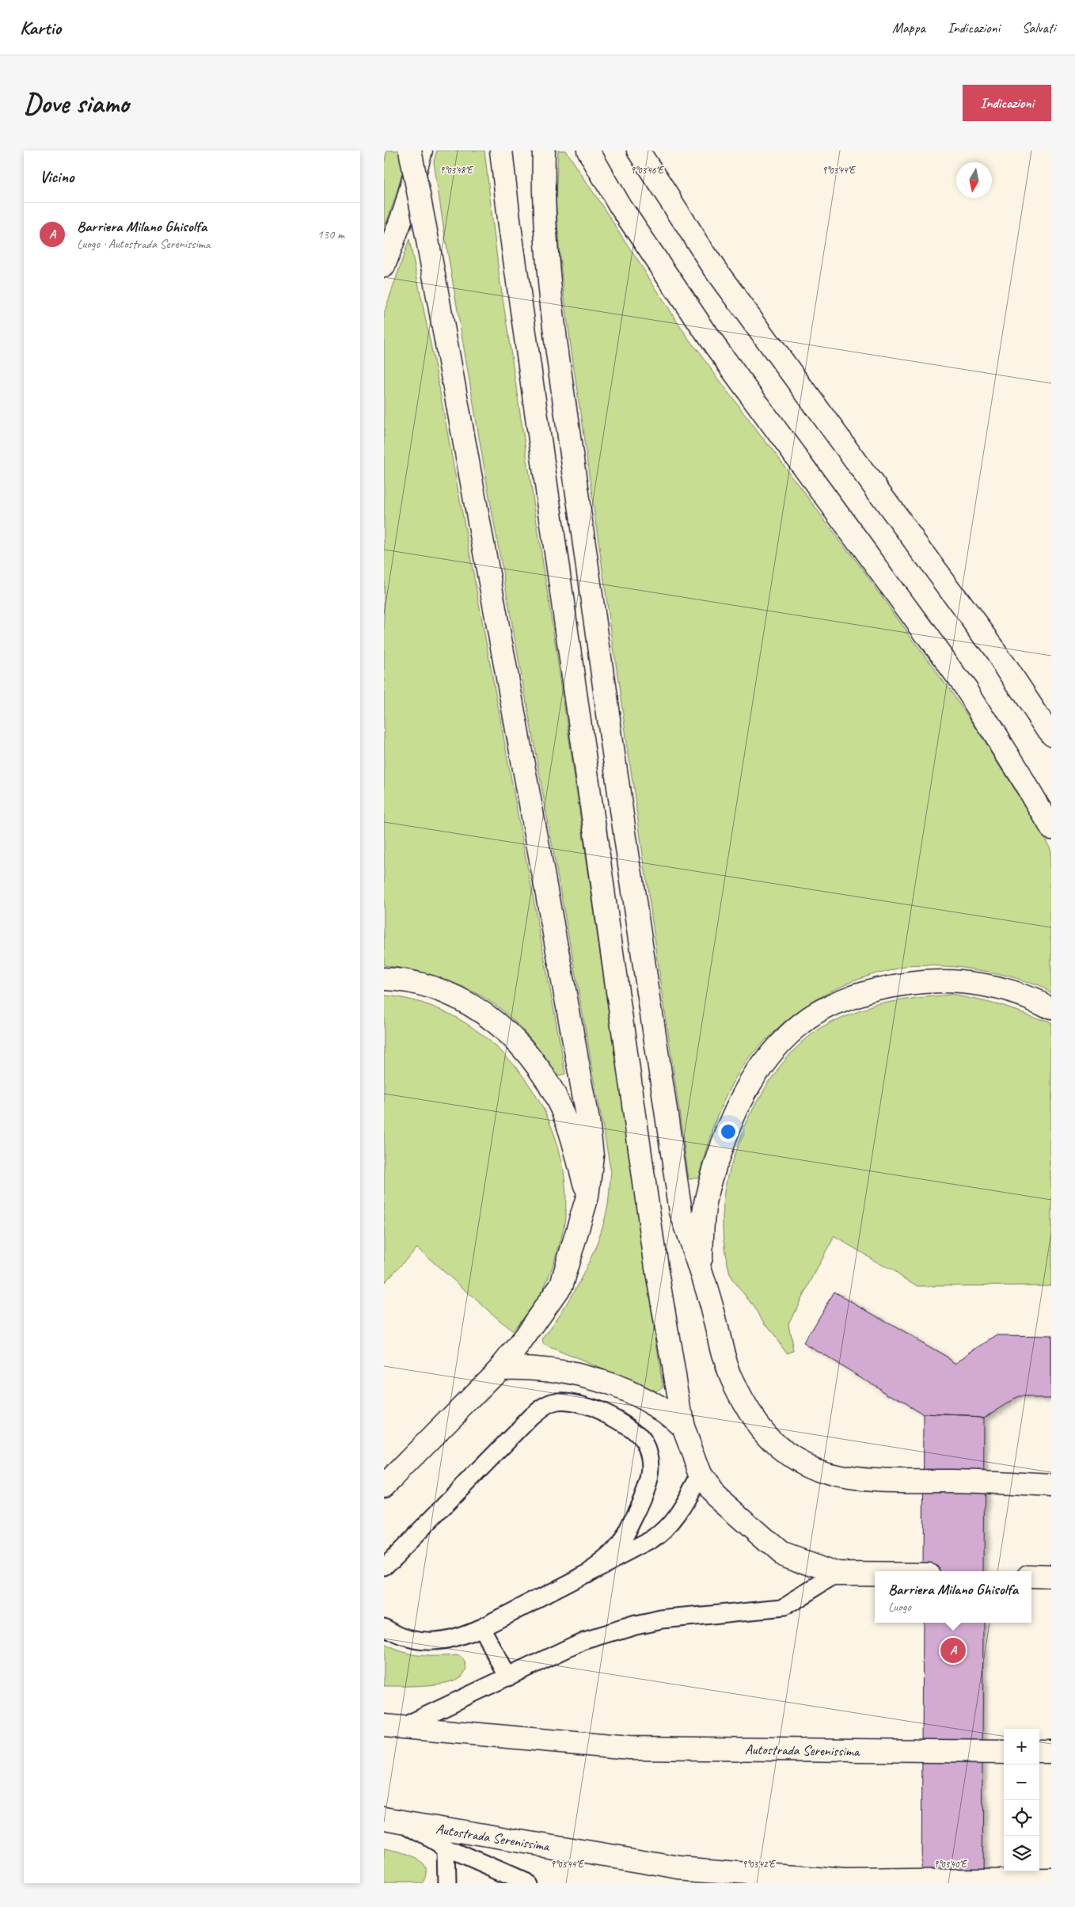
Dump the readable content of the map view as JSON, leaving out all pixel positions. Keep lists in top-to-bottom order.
{
  "streets": {
    "highway": ["Autostrada Serenissima"]
  },
  "north": "bottom",
  "page": {
    "header": "Kartio",
    "nav": ["Mappa", "Indicazioni", "Salvati"],
    "buttons": "Indicazioni",
    "title": "Dove siamo",
    "heading": "Vicino",
    "list": [
      {
        "mark": "A",
        "name": "Barriera Milano Ghisolfa",
        "note": "Luogo · Autostrada Serenissima",
        "value": "130 m"
      }
    ],
    "popup": ["Barriera Milano Ghisolfa", "Luogo"],
    "pins": "A",
    "map_buttons": ["+", "−"]
  },
  "coordinates": [
    "9°03'46\"E",
    "9°03'44\"E",
    "9°03'48\"E",
    "9°03'42\"E",
    "9°03'40\"E"
  ]
}
